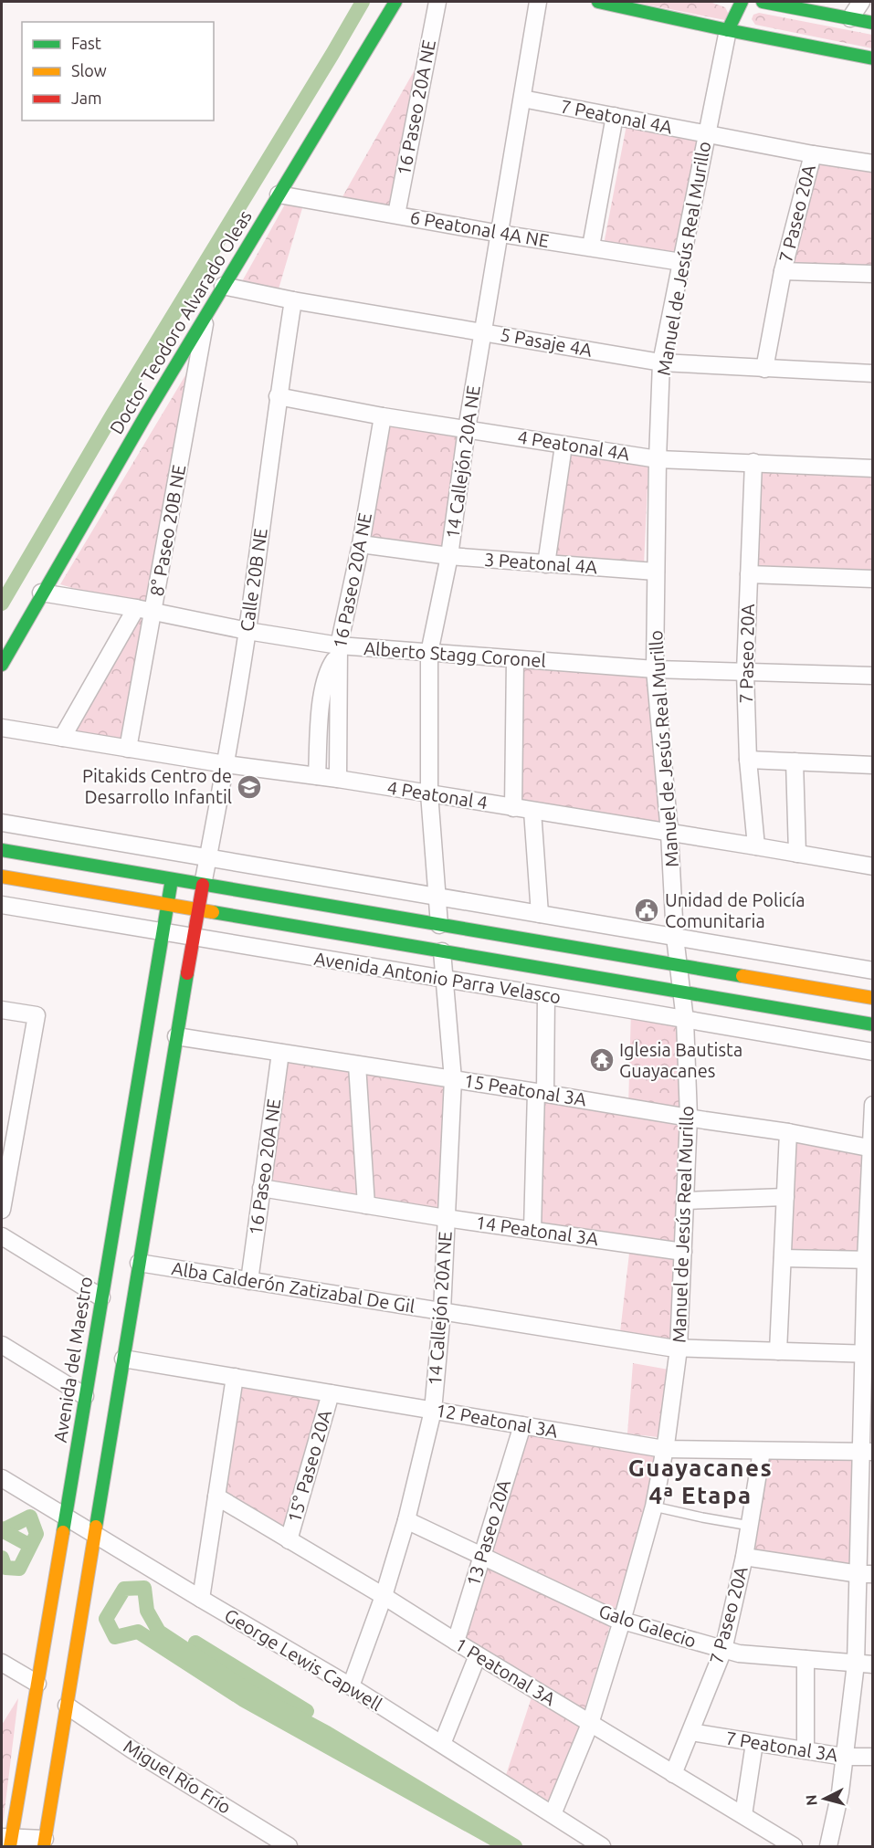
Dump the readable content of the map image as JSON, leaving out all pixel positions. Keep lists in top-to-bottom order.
{
  "streets": {
    "street": [
      "16 Paseo 20A NE",
      "7 Peatonal 4A",
      "7 Paseo 20A",
      "6 Peatonal 4A NE",
      "Manuel de Jesús Real Murillo",
      "Doctor Teodoro Alvarado Oleas",
      "5 Pasaje 4A",
      "4 Peatonal 4A",
      "14 Callejón 20A NE",
      "8° Paseo 20B NE",
      "3 Peatonal 4A",
      "Calle 20B NE",
      "Alberto Stagg Coronel",
      "4 Peatonal 4",
      "Avenida Antonio Parra Velasco",
      "15 Peatonal 3A",
      "14 Peatonal 3A",
      "Alba Calderón Zatizabal De Gil",
      "Avenida del Maestro",
      "12 Peatonal 3A",
      "15° Paseo 20A",
      "13 Paseo 20A",
      "Galo Galecio",
      "George Lewis Capwell",
      "1 Peatonal 3A",
      "7 Peatonal 3A",
      "Miguel Río Frío"
    ]
  },
  "crossings": [
    ["16 Paseo 20A NE", "6 Peatonal 4A NE"],
    ["16 Paseo 20A NE", "4 Peatonal 4A"],
    ["16 Paseo 20A NE", "3 Peatonal 4A"],
    ["16 Paseo 20A NE", "Alberto Stagg Coronel"],
    ["16 Paseo 20A NE", "4 Peatonal 4"],
    ["16 Paseo 20A NE", "15 Peatonal 3A"],
    ["16 Paseo 20A NE", "14 Peatonal 3A"],
    ["16 Paseo 20A NE", "Alba Calderón Zatizabal De Gil"],
    ["7 Peatonal 4A", "7 Paseo 20A"],
    ["7 Peatonal 4A", "Manuel de Jesús Real Murillo"],
    ["7 Peatonal 4A", "14 Callejón 20A NE"],
    ["7 Paseo 20A", "5 Pasaje 4A"],
    ["7 Paseo 20A", "4 Peatonal 4A"],
    ["7 Paseo 20A", "Alberto Stagg Coronel"],
    ["7 Paseo 20A", "4 Peatonal 4"],
    ["7 Paseo 20A", "12 Peatonal 3A"],
    ["7 Paseo 20A", "Galo Galecio"],
    ["7 Paseo 20A", "1 Peatonal 3A"],
    ["7 Paseo 20A", "7 Peatonal 3A"],
    ["6 Peatonal 4A NE", "Manuel de Jesús Real Murillo"],
    ["6 Peatonal 4A NE", "Doctor Teodoro Alvarado Oleas"],
    ["6 Peatonal 4A NE", "14 Callejón 20A NE"],
    ["Manuel de Jesús Real Murillo", "5 Pasaje 4A"],
    ["Manuel de Jesús Real Murillo", "4 Peatonal 4A"],
    ["Manuel de Jesús Real Murillo", "3 Peatonal 4A"],
    ["Manuel de Jesús Real Murillo", "Alberto Stagg Coronel"],
    ["Manuel de Jesús Real Murillo", "4 Peatonal 4"],
    ["Manuel de Jesús Real Murillo", "Avenida Antonio Parra Velasco"],
    ["Manuel de Jesús Real Murillo", "15 Peatonal 3A"],
    ["Manuel de Jesús Real Murillo", "14 Peatonal 3A"],
    ["Manuel de Jesús Real Murillo", "Alba Calderón Zatizabal De Gil"],
    ["Manuel de Jesús Real Murillo", "12 Peatonal 3A"],
    ["Manuel de Jesús Real Murillo", "Galo Galecio"],
    ["Manuel de Jesús Real Murillo", "George Lewis Capwell"],
    ["Manuel de Jesús Real Murillo", "1 Peatonal 3A"],
    ["Doctor Teodoro Alvarado Oleas", "5 Pasaje 4A"],
    ["Doctor Teodoro Alvarado Oleas", "8° Paseo 20B NE"],
    ["Doctor Teodoro Alvarado Oleas", "Alberto Stagg Coronel"],
    ["5 Pasaje 4A", "14 Callejón 20A NE"],
    ["5 Pasaje 4A", "Calle 20B NE"],
    ["4 Peatonal 4A", "14 Callejón 20A NE"],
    ["4 Peatonal 4A", "Calle 20B NE"],
    ["14 Callejón 20A NE", "3 Peatonal 4A"],
    ["14 Callejón 20A NE", "Alberto Stagg Coronel"],
    ["14 Callejón 20A NE", "4 Peatonal 4"],
    ["14 Callejón 20A NE", "Avenida Antonio Parra Velasco"],
    ["14 Callejón 20A NE", "15 Peatonal 3A"],
    ["14 Callejón 20A NE", "14 Peatonal 3A"],
    ["14 Callejón 20A NE", "Alba Calderón Zatizabal De Gil"],
    ["14 Callejón 20A NE", "12 Peatonal 3A"],
    ["14 Callejón 20A NE", "Galo Galecio"],
    ["14 Callejón 20A NE", "George Lewis Capwell"],
    ["14 Callejón 20A NE", "1 Peatonal 3A"],
    ["8° Paseo 20B NE", "Alberto Stagg Coronel"],
    ["8° Paseo 20B NE", "4 Peatonal 4"],
    ["Calle 20B NE", "Alberto Stagg Coronel"],
    ["Calle 20B NE", "4 Peatonal 4"],
    ["Calle 20B NE", "Avenida del Maestro"],
    ["Avenida Antonio Parra Velasco", "Avenida del Maestro"],
    ["15 Peatonal 3A", "Avenida del Maestro"],
    ["Alba Calderón Zatizabal De Gil", "Avenida del Maestro"],
    ["Avenida del Maestro", "12 Peatonal 3A"],
    ["Avenida del Maestro", "George Lewis Capwell"],
    ["Avenida del Maestro", "Miguel Río Frío"],
    ["12 Peatonal 3A", "15° Paseo 20A"],
    ["12 Peatonal 3A", "13 Paseo 20A"],
    ["15° Paseo 20A", "1 Peatonal 3A"],
    ["13 Paseo 20A", "Galo Galecio"],
    ["13 Paseo 20A", "1 Peatonal 3A"]
  ],
  "districts": ["Guayacanes 4ª Etapa"],
  "places": {
    "school or university": ["Pitakids Centro de Desarrollo Infantil"],
    "public building": ["Unidad de Policía Comunitaria"],
    "temple": ["Iglesia Bautista Guayacanes"]
  },
  "legend": ["Fast", "Slow", "Jam"],
  "north": "left"
}
